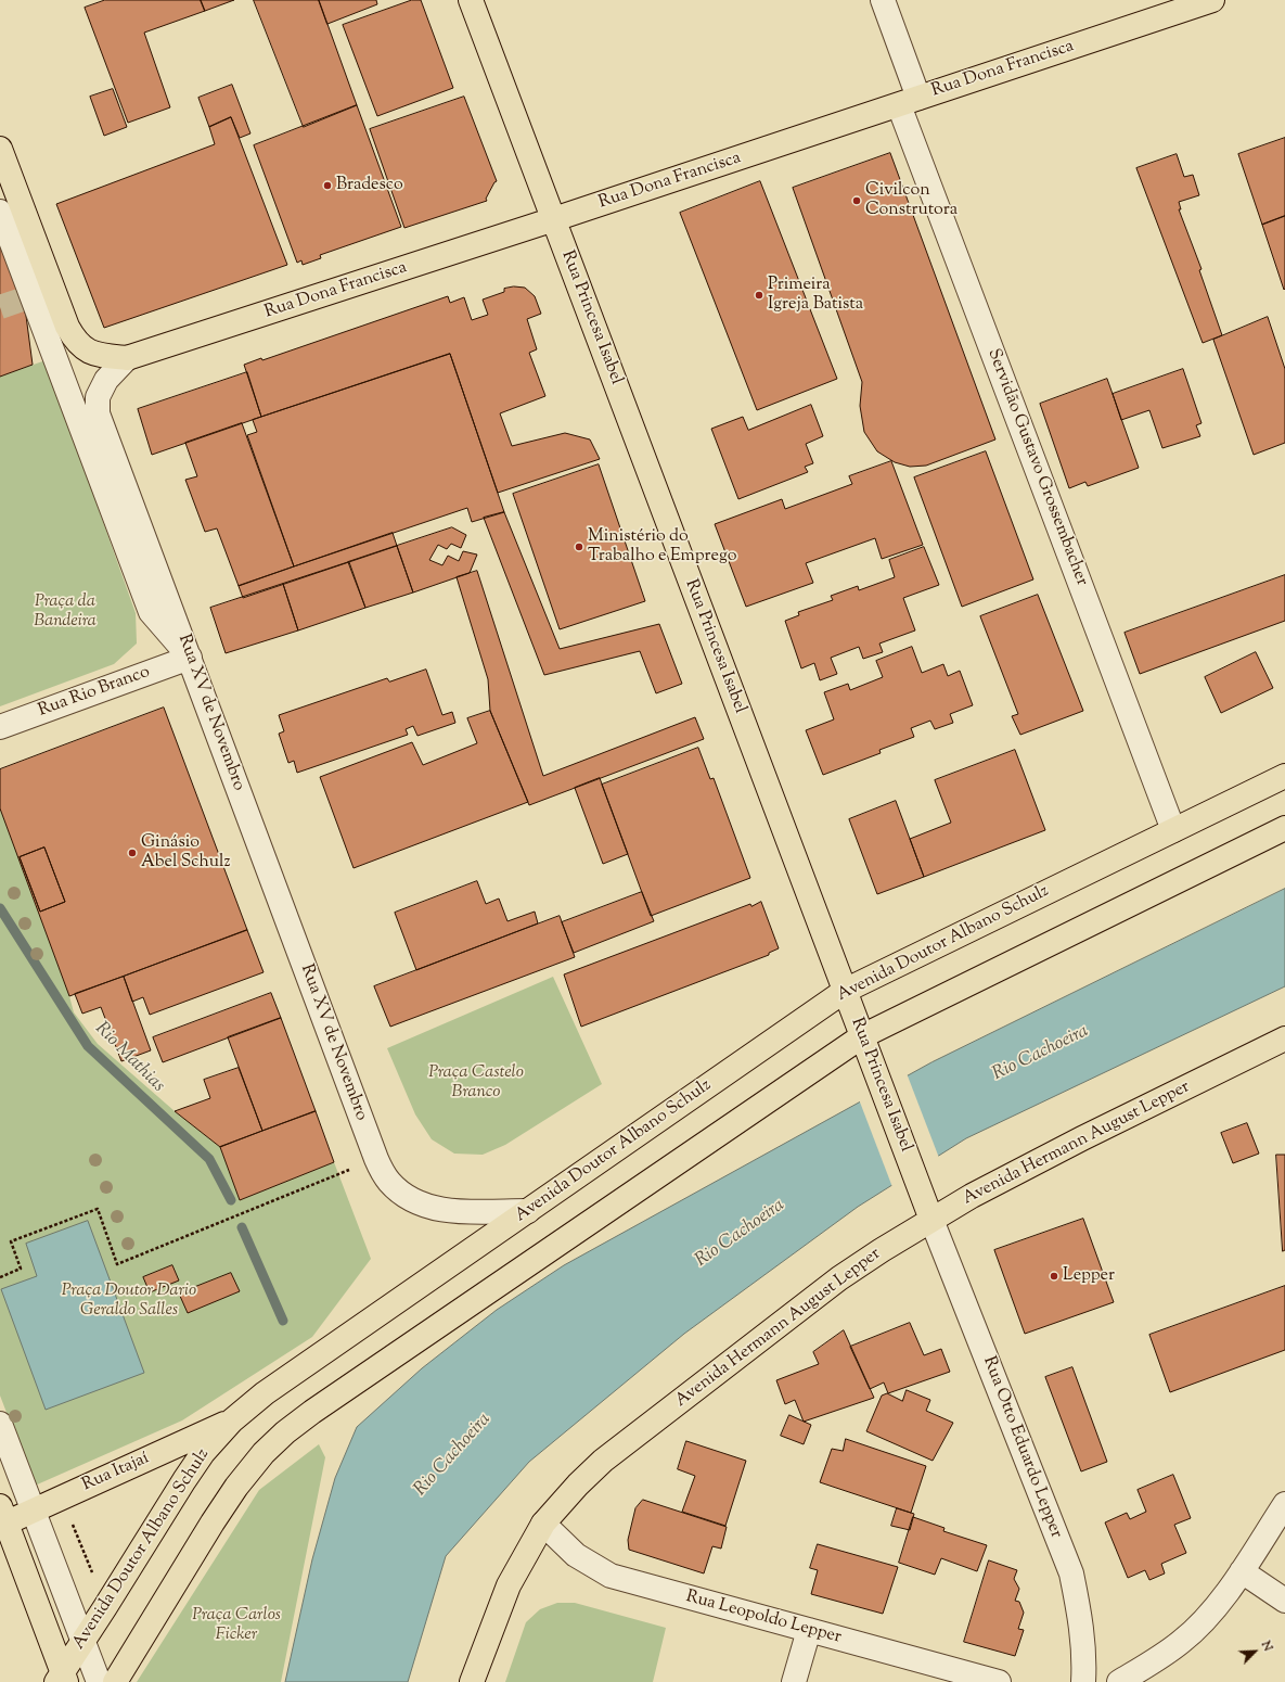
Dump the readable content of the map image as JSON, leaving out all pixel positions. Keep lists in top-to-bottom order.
{
  "streets": {
    "main road": [
      "Rua Dona Francisca",
      "Rua Princesa Isabel",
      "Avenida Doutor Albano Schulz",
      "Avenida Hermann August Lepper",
      "Rua Itajaí"
    ],
    "street": [
      "Servidão Gustavo Grossembacher",
      "Rua Rio Branco",
      "Rua XV de Novembro",
      "Rua Otto Eduardo Lepper",
      "Rua Leopoldo Lepper"
    ]
  },
  "crossings": [
    ["Rua Dona Francisca", "Rua Princesa Isabel"],
    ["Rua Dona Francisca", "Servidão Gustavo Grossembacher"],
    ["Rua Dona Francisca", "Rua XV de Novembro"],
    ["Rua Princesa Isabel", "Avenida Doutor Albano Schulz"],
    ["Rua Princesa Isabel", "Avenida Hermann August Lepper"],
    ["Rua Princesa Isabel", "Rua Otto Eduardo Lepper"],
    ["Servidão Gustavo Grossembacher", "Avenida Doutor Albano Schulz"],
    ["Rua Rio Branco", "Rua XV de Novembro"],
    ["Rua XV de Novembro", "Avenida Doutor Albano Schulz"],
    ["Avenida Doutor Albano Schulz", "Rua Itajaí"],
    ["Avenida Hermann August Lepper", "Rua Otto Eduardo Lepper"],
    ["Avenida Hermann August Lepper", "Rua Leopoldo Lepper"]
  ],
  "water": ["Rio Cachoeira", "Rio Mathias"],
  "parks": [
    "Praça da Bandeira",
    "Praça Castelo Branco",
    "Praça Doutor Dario Geraldo Salles",
    "Praça Carlos Ficker"
  ],
  "places": [
    "Bradesco",
    "Civilcon Construtora",
    "Primeira Igreja Batista",
    "Ministério do Trabalho e Emprego",
    "Ginásio Abel Schulz",
    "Lepper"
  ],
  "north": "top right"
}
